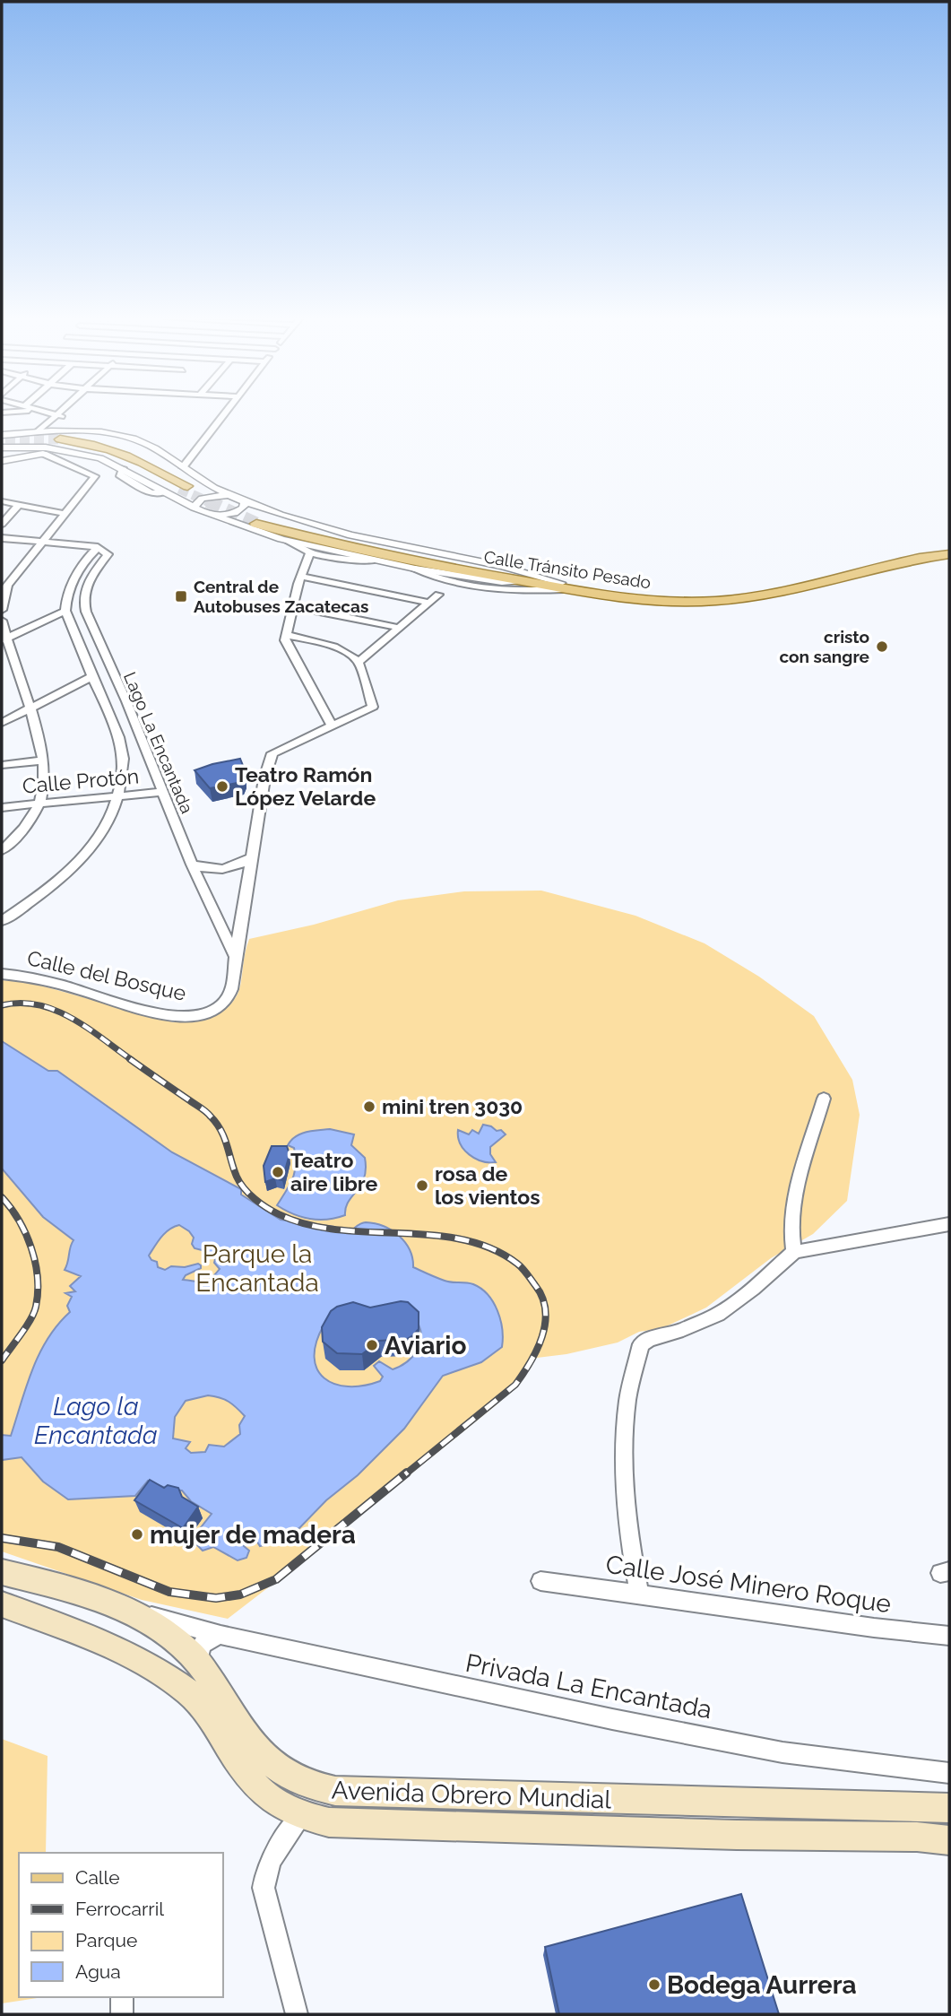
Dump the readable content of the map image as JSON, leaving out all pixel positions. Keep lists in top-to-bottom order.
{
  "streets": {
    "main road": ["Calle Tránsito Pesado", "Avenida Obrero Mundial"],
    "street": [
      "Lago La Encantada",
      "Calle Protón",
      "Calle del Bosque",
      "Calle José Minero Roque",
      "Privada La Encantada"
    ]
  },
  "crossings": [
    ["Lago La Encantada", "Calle Protón"],
    ["Lago La Encantada", "Calle del Bosque"],
    ["Privada La Encantada", "Avenida Obrero Mundial"]
  ],
  "water": ["Lago la Encantada"],
  "parks": ["Parque la Encantada"],
  "places": {
    "transit": ["Central de Autobuses Zacatecas"],
    "other": [
      "cristo con sangre",
      "Teatro Ramón López Velarde",
      "mini tren 3030",
      "Teatro aire libre",
      "rosa de los vientos",
      "Aviario",
      "mujer de madera",
      "Bodega Aurrera"
    ]
  },
  "legend": [
    "Calle",
    "Ferrocarril",
    "Parque",
    "Agua"
  ]
}
